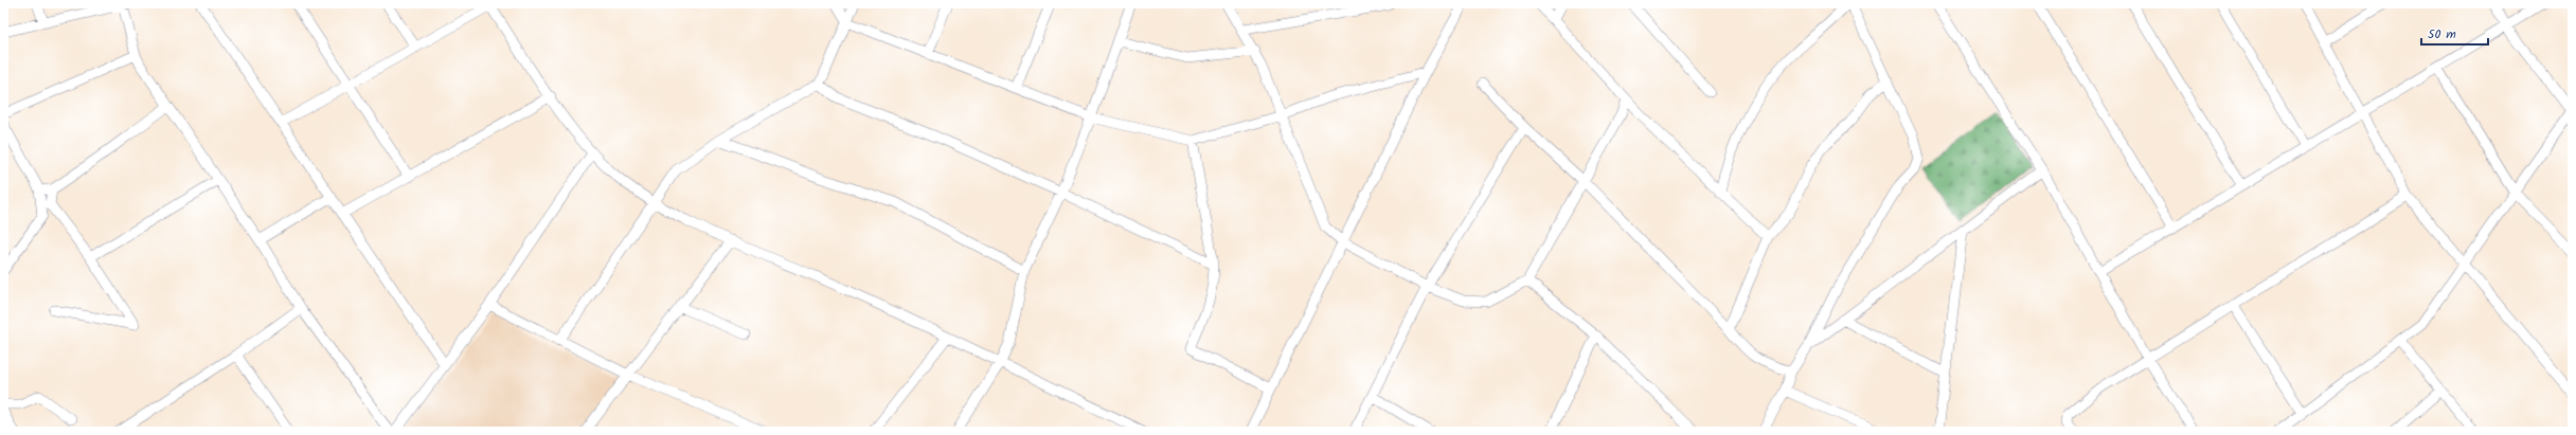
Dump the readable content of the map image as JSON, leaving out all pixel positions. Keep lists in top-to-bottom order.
{
  "scale_bar": "50 m"
}
